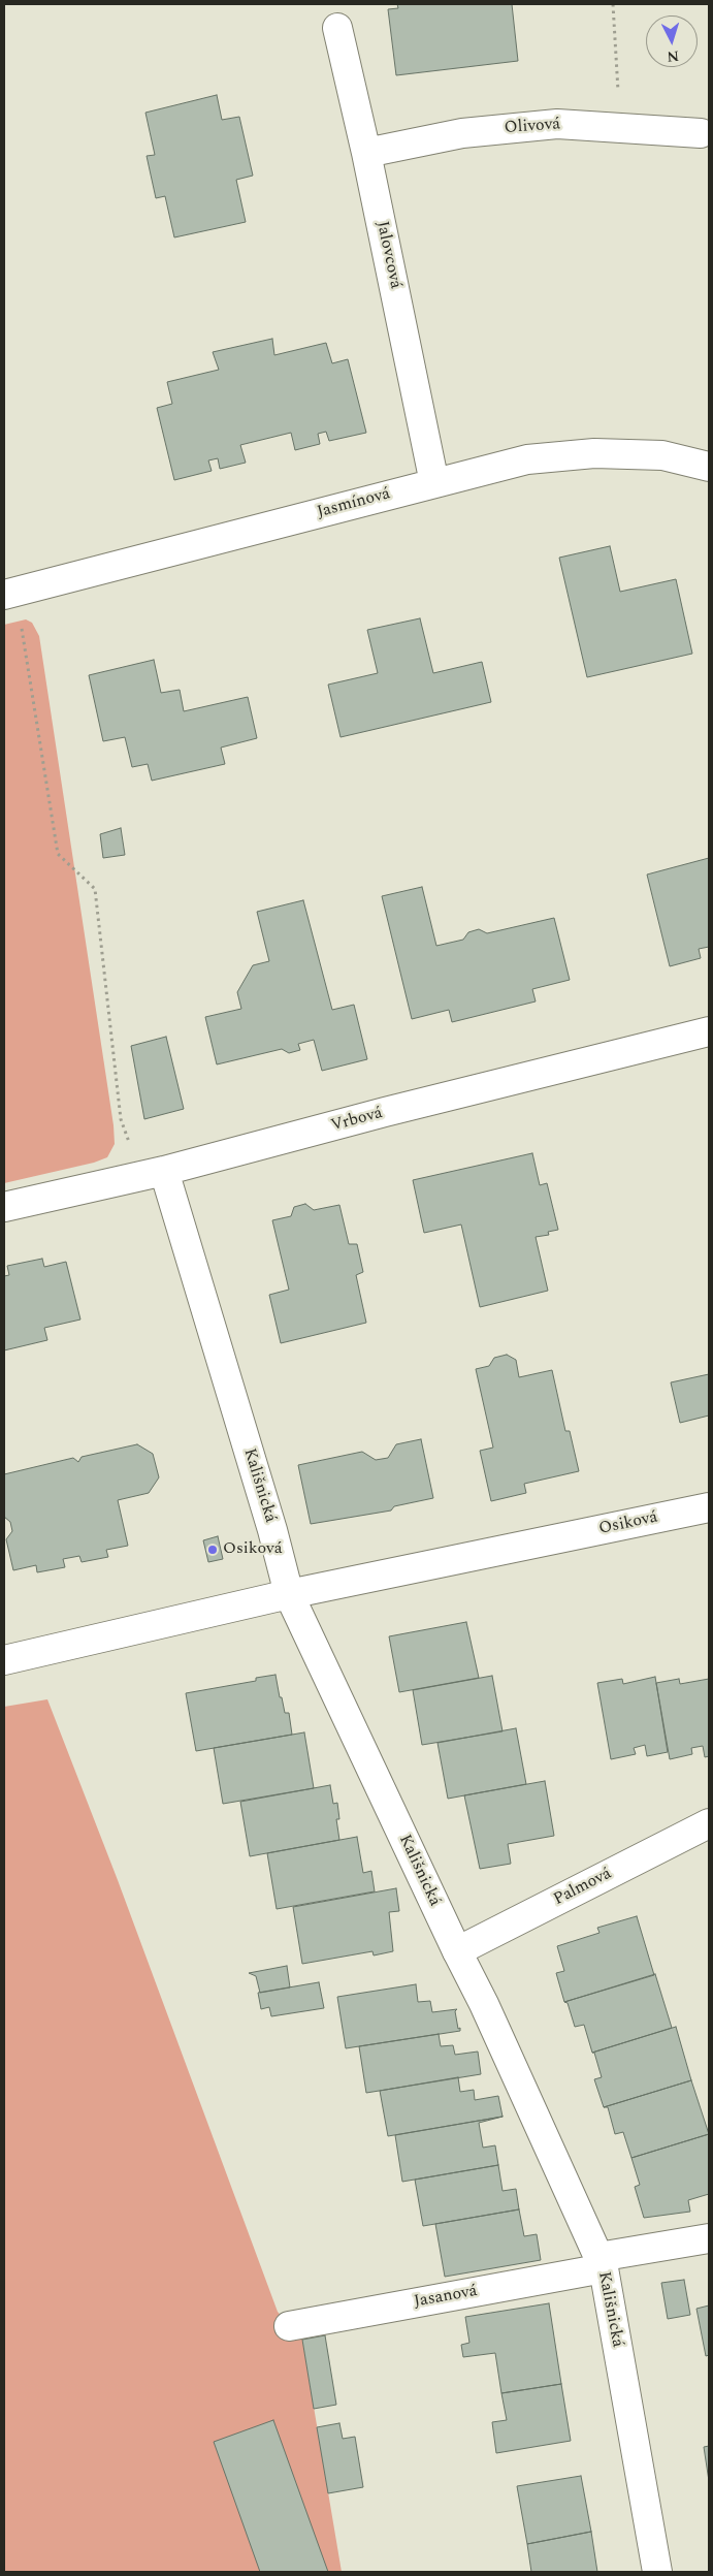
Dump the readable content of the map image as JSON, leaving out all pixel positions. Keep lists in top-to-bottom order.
{
  "streets": {
    "street": [
      "Olivová",
      "Jalovcová",
      "Jasmínová",
      "Vrbová",
      "Kališnická",
      "Osiková",
      "Palmová",
      "Jasanová"
    ]
  },
  "crossings": [
    ["Olivová", "Jalovcová"],
    ["Jalovcová", "Jasmínová"],
    ["Vrbová", "Kališnická"],
    ["Kališnická", "Osiková"],
    ["Kališnická", "Palmová"],
    ["Kališnická", "Jasanová"]
  ],
  "places": ["Osiková"],
  "north": "bottom"
}
